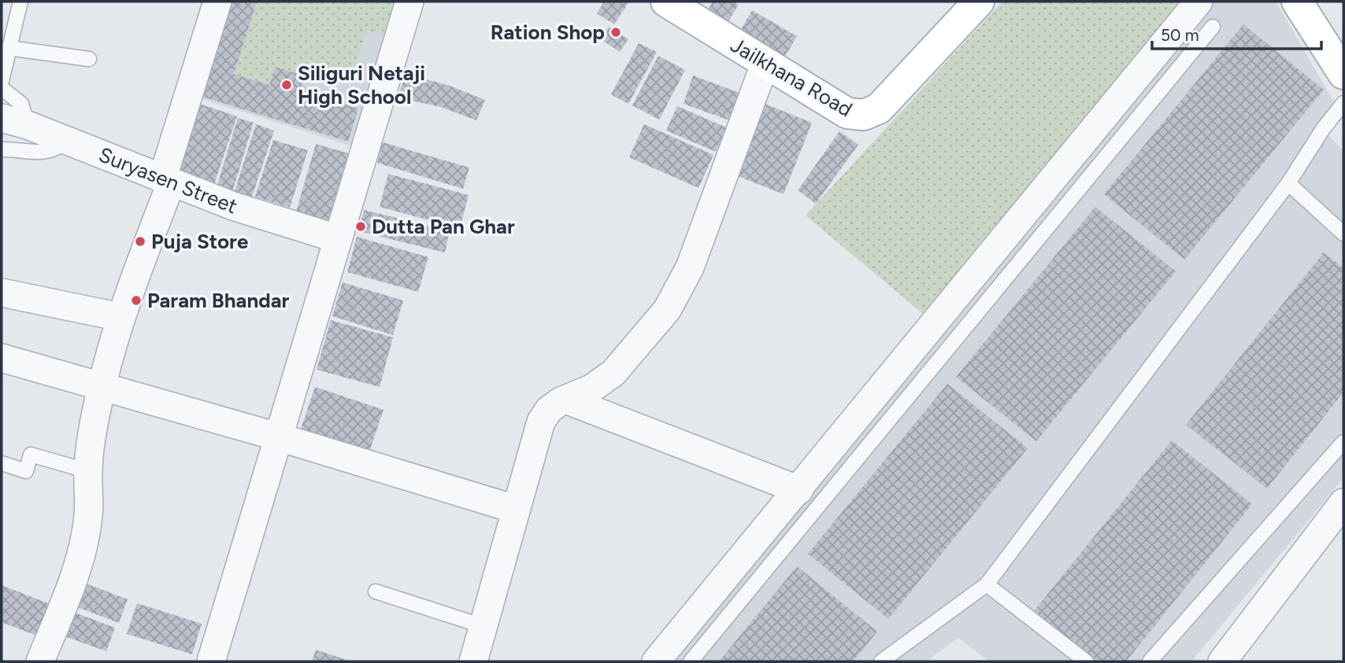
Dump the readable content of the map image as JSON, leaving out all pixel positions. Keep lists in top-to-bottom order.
{
  "streets": {
    "street": ["Jailkhana Road", "Suryasen Street"]
  },
  "places": [
    "Ration Shop",
    "Siliguri Netaji High School",
    "Dutta Pan Ghar",
    "Puja Store",
    "Param Bhandar"
  ],
  "scale_bar": "50 m"
}
